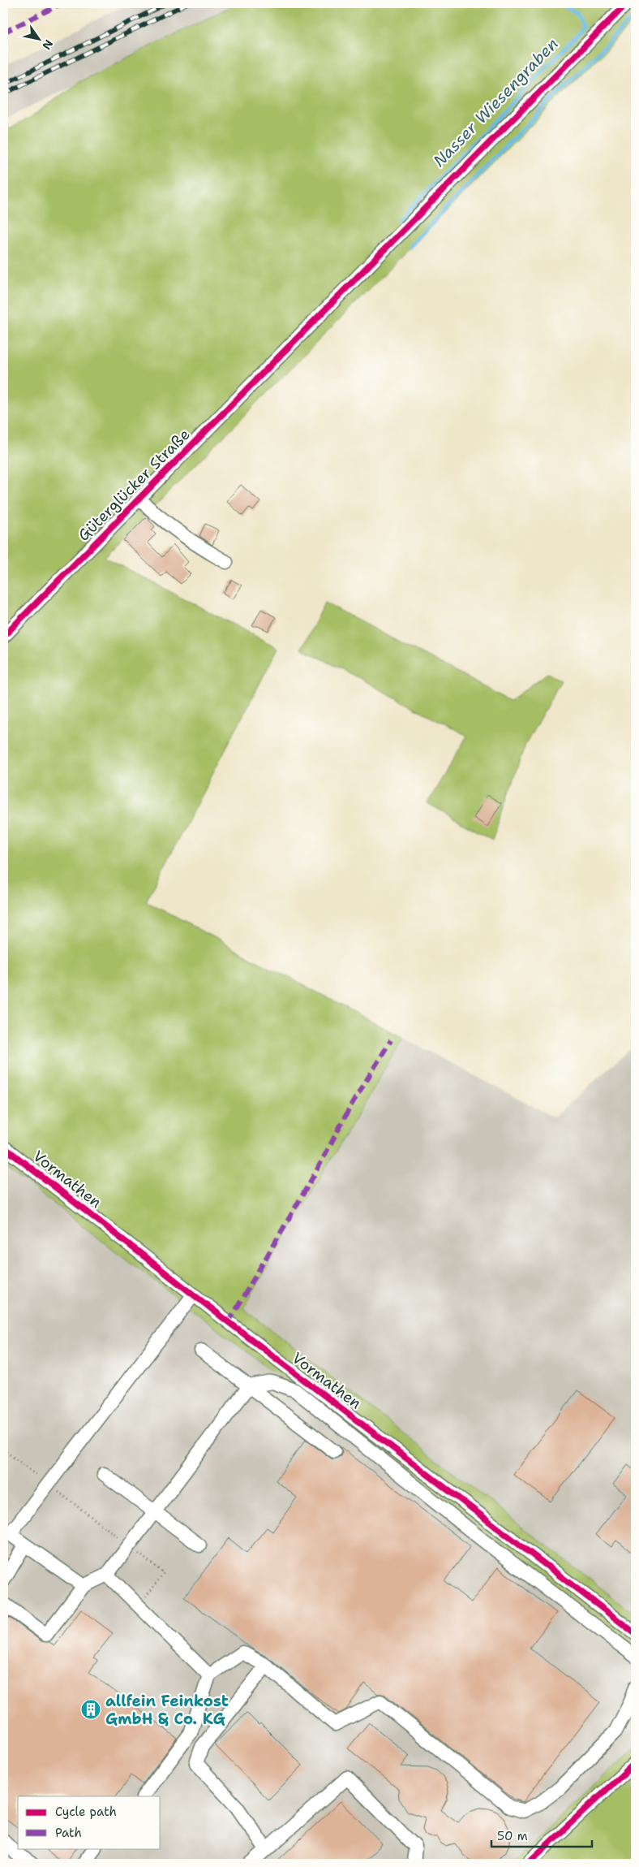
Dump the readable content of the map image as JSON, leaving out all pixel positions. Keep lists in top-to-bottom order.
{
  "streets": {
    "street": ["Güterglücker Straße", "Vormathen"]
  },
  "water": ["Nasser Wiesengraben"],
  "places": {
    "building": ["allfein Feinkost GmbH & Co. KG"]
  },
  "legend": ["Cycle path", "Path"],
  "scale_bar": "50 m",
  "north": "bottom right"
}
